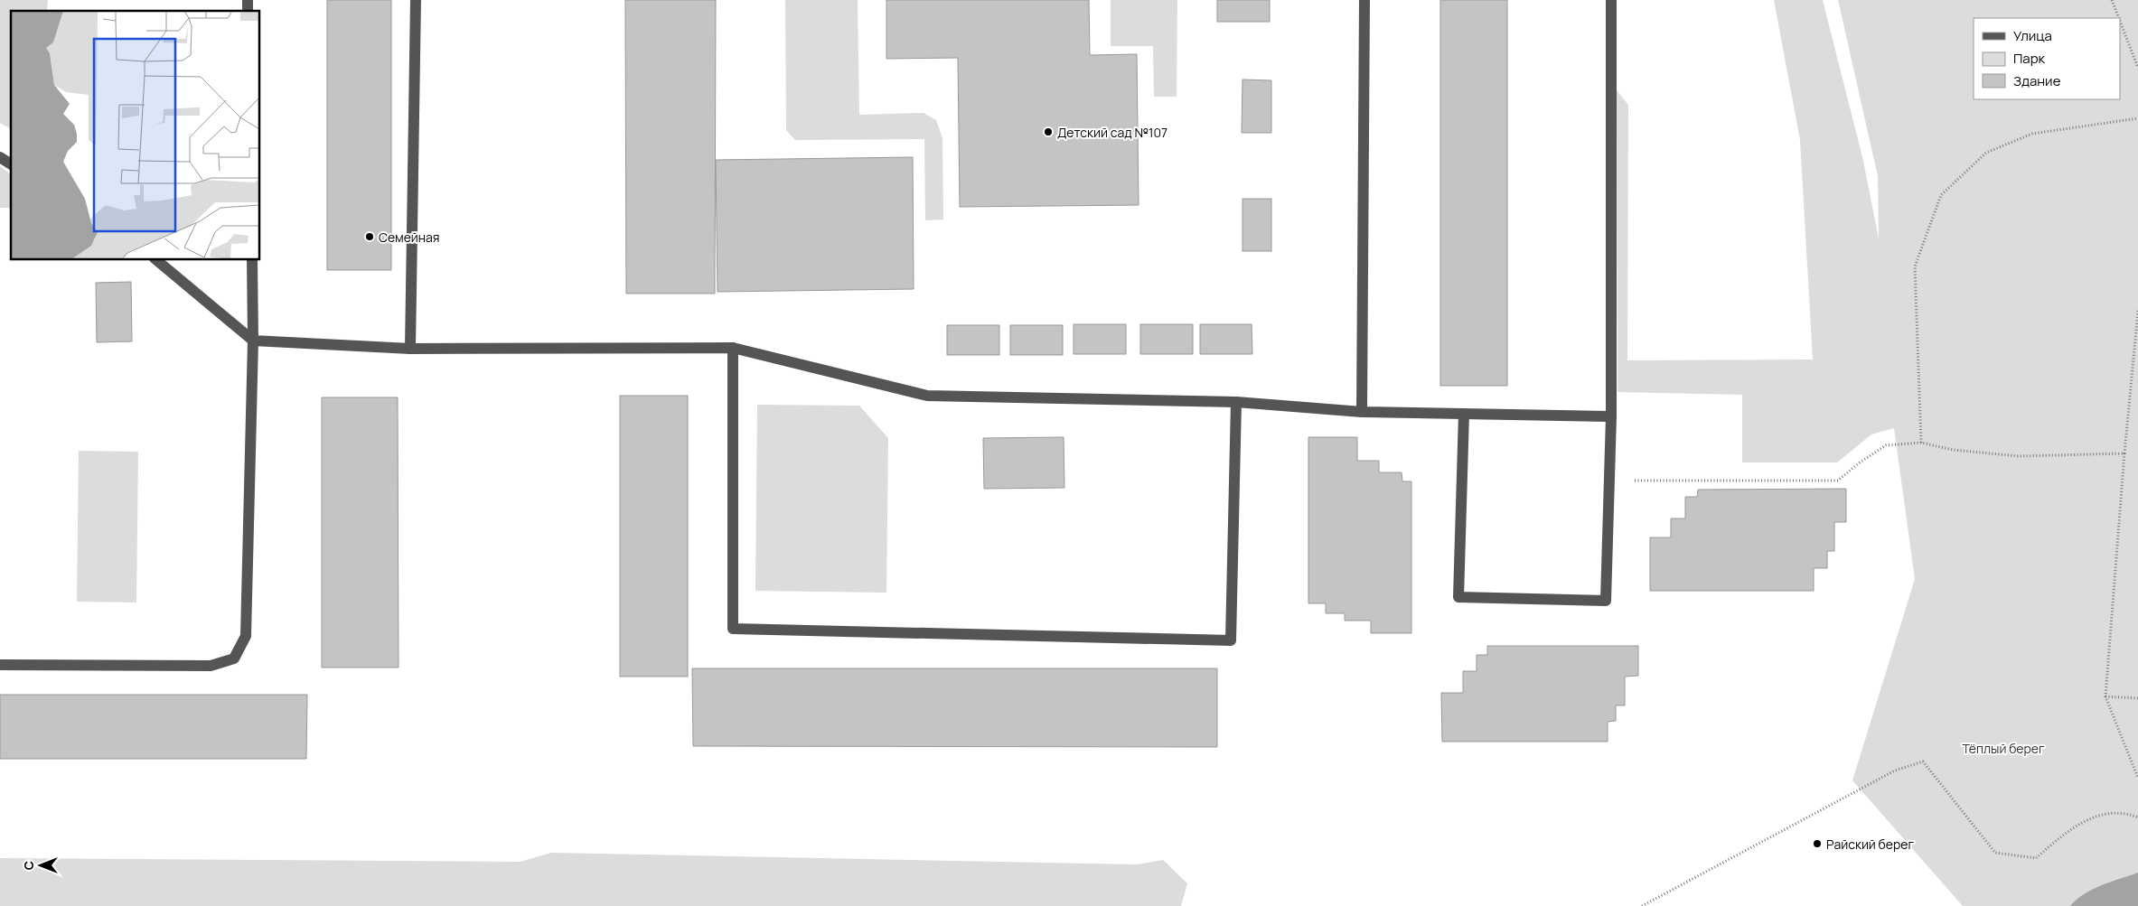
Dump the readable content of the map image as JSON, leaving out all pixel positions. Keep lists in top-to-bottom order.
{
  "parks": ["Тёплый берег"],
  "places": ["Детский сад №107", "Семейная", "Райский берег"],
  "legend": ["Улица", "Парк", "Здание"],
  "north": "left"
}
